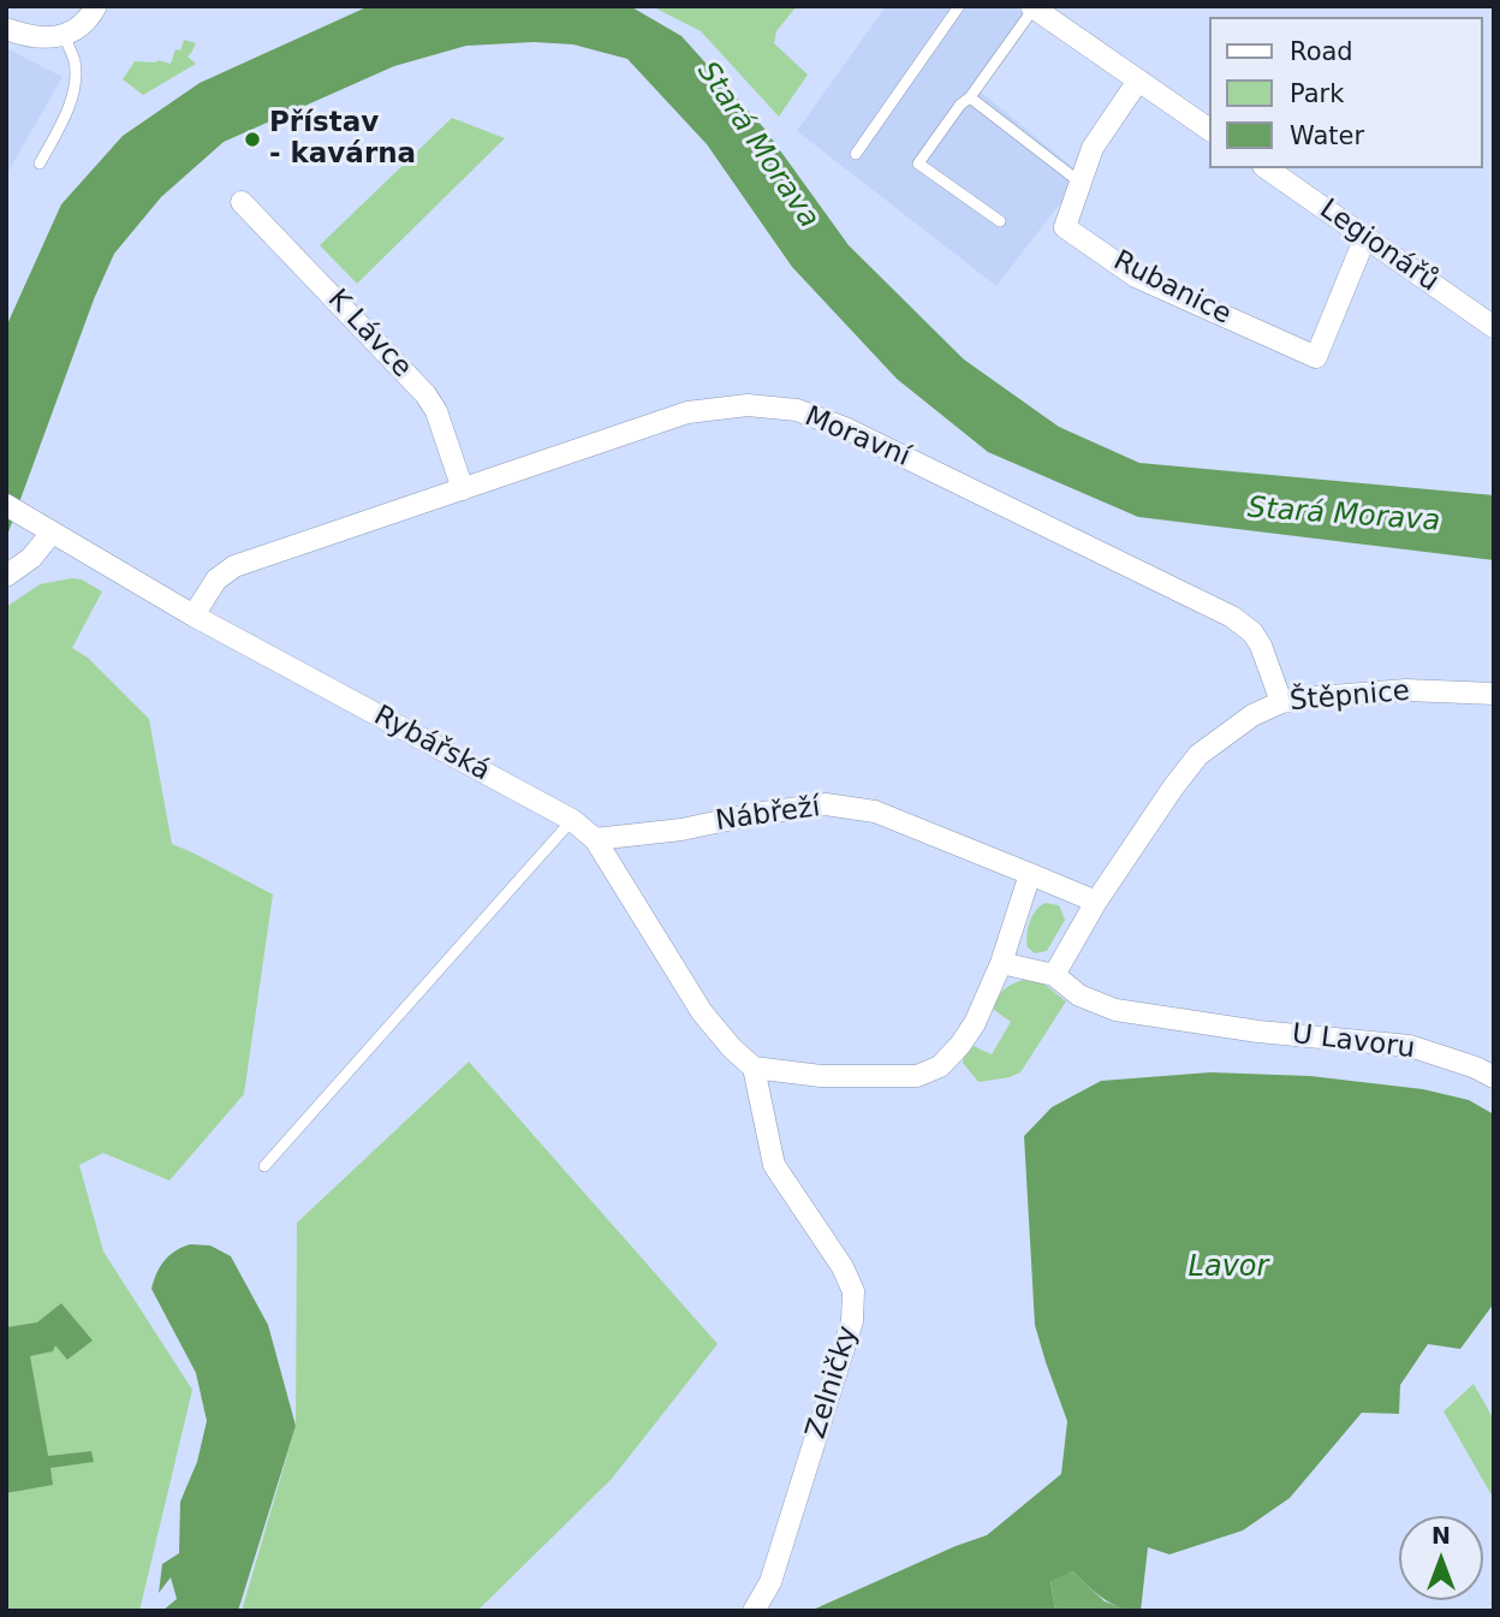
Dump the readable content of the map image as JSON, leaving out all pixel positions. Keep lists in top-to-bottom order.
{
  "streets": {
    "street": [
      "Legionářů",
      "Rubanice",
      "K Lávce",
      "Moravní",
      "Štěpnice",
      "Rybářská",
      "Nábřeží",
      "U Lavoru",
      "Zelničky"
    ]
  },
  "crossings": [
    ["Legionářů", "Rubanice"],
    ["K Lávce", "Moravní"],
    ["Moravní", "Štěpnice"],
    ["Moravní", "Rybářská"],
    ["Štěpnice", "Nábřeží"],
    ["Rybářská", "Nábřeží"],
    ["Rybářská", "Zelničky"]
  ],
  "water": ["Stará Morava", "Lavor"],
  "places": ["Přístav - kavárna"],
  "legend": ["Road", "Park", "Water"],
  "north": "top"
}
